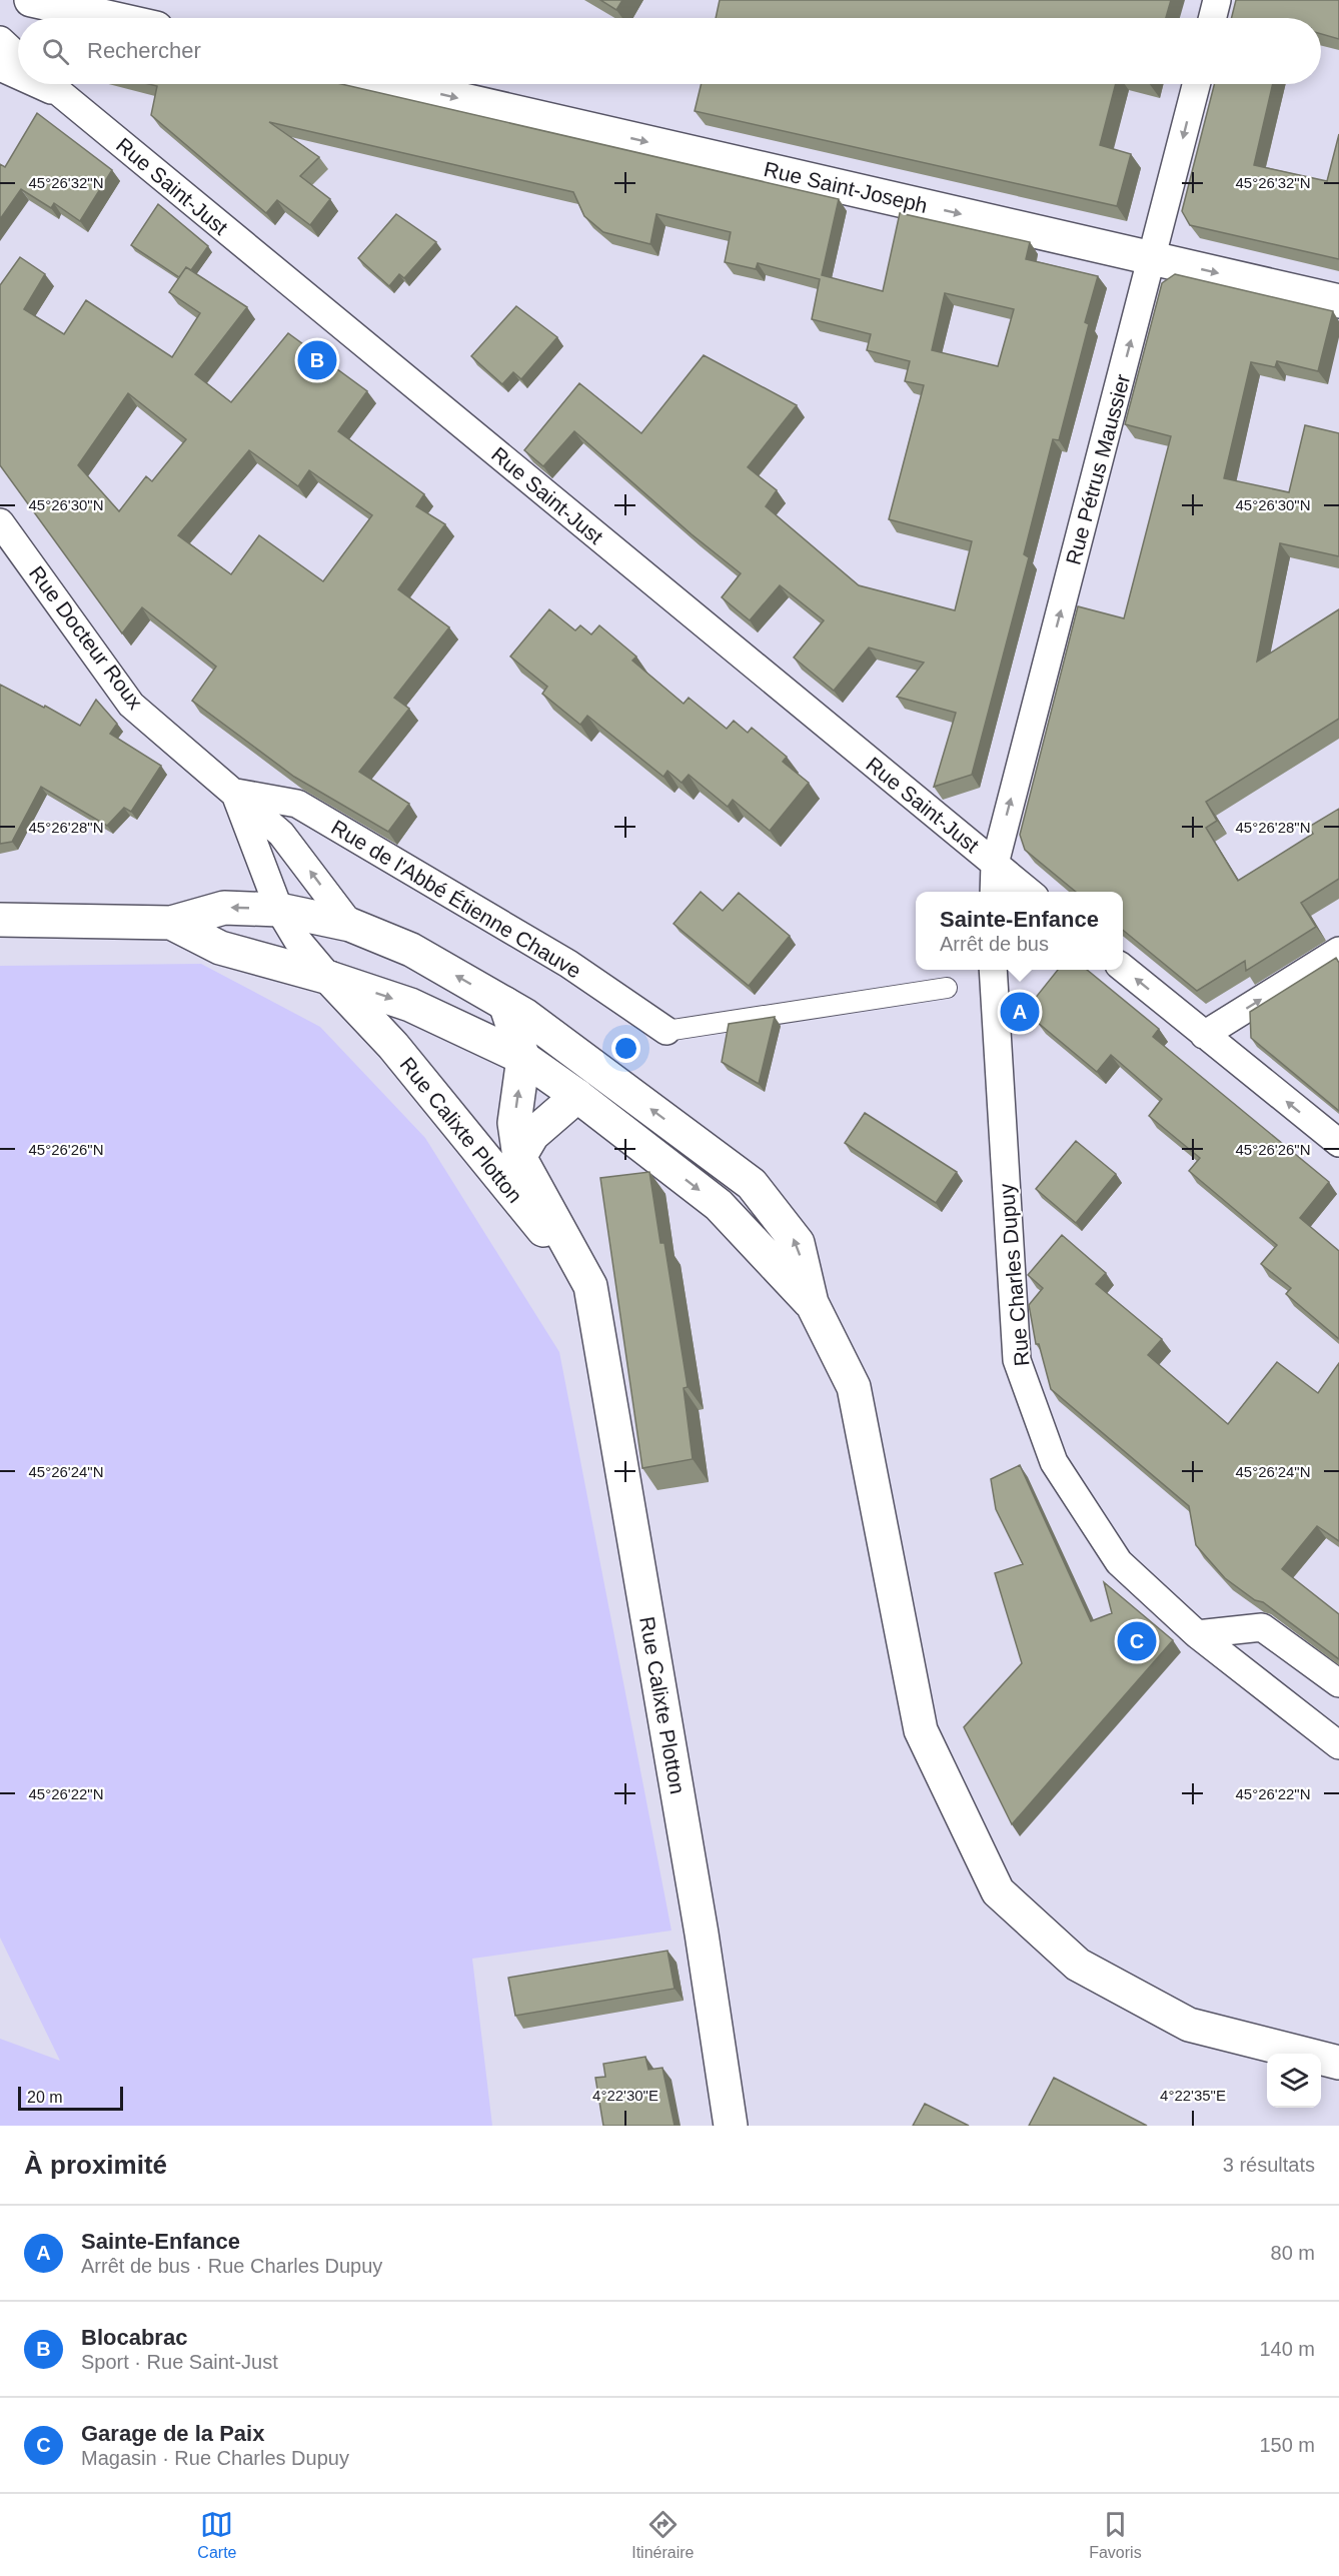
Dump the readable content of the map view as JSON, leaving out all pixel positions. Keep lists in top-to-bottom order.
{
  "streets": {
    "main road": ["Rue Saint-Joseph", "Rue Calixte Plotton"],
    "street": [
      "Rue Saint-Just",
      "Rue Pétrus Maussier",
      "Rue Docteur Roux",
      "Rue de l'Abbé Étienne Chauve",
      "Rue Charles Dupuy"
    ]
  },
  "crossings": [
    ["Rue Saint-Just", "Rue Pétrus Maussier"],
    ["Rue Saint-Joseph", "Rue Pétrus Maussier"],
    ["Rue Docteur Roux", "Rue de l'Abbé Étienne Chauve"],
    ["Rue Docteur Roux", "Rue Calixte Plotton"]
  ],
  "one_way": ["Rue Saint-Joseph"],
  "scale_bar": "20 m",
  "page": {
    "search": "Rechercher",
    "pins": ["B", "A", "C"],
    "popup": ["Sainte-Enfance", "Arrêt de bus"],
    "scale": "20 m",
    "heading": ["À proximité", "3 résultats"],
    "list": [
      {
        "mark": "A",
        "name": "Sainte-Enfance",
        "note": "Arrêt de bus · Rue Charles Dupuy",
        "value": "80 m"
      },
      {
        "mark": "B",
        "name": "Blocabrac",
        "note": "Sport · Rue Saint-Just",
        "value": "140 m"
      },
      {
        "mark": "C",
        "name": "Garage de la Paix",
        "note": "Magasin · Rue Charles Dupuy",
        "value": "150 m"
      }
    ],
    "nav": ["Carte", "Itinéraire", "Favoris"]
  },
  "coordinates": [
    "45°26'32\"N",
    "45°26'30\"N",
    "45°26'28\"N",
    "45°26'26\"N",
    "45°26'24\"N",
    "45°26'22\"N",
    "4°22'30\"E",
    "4°22'35\"E"
  ]
}
